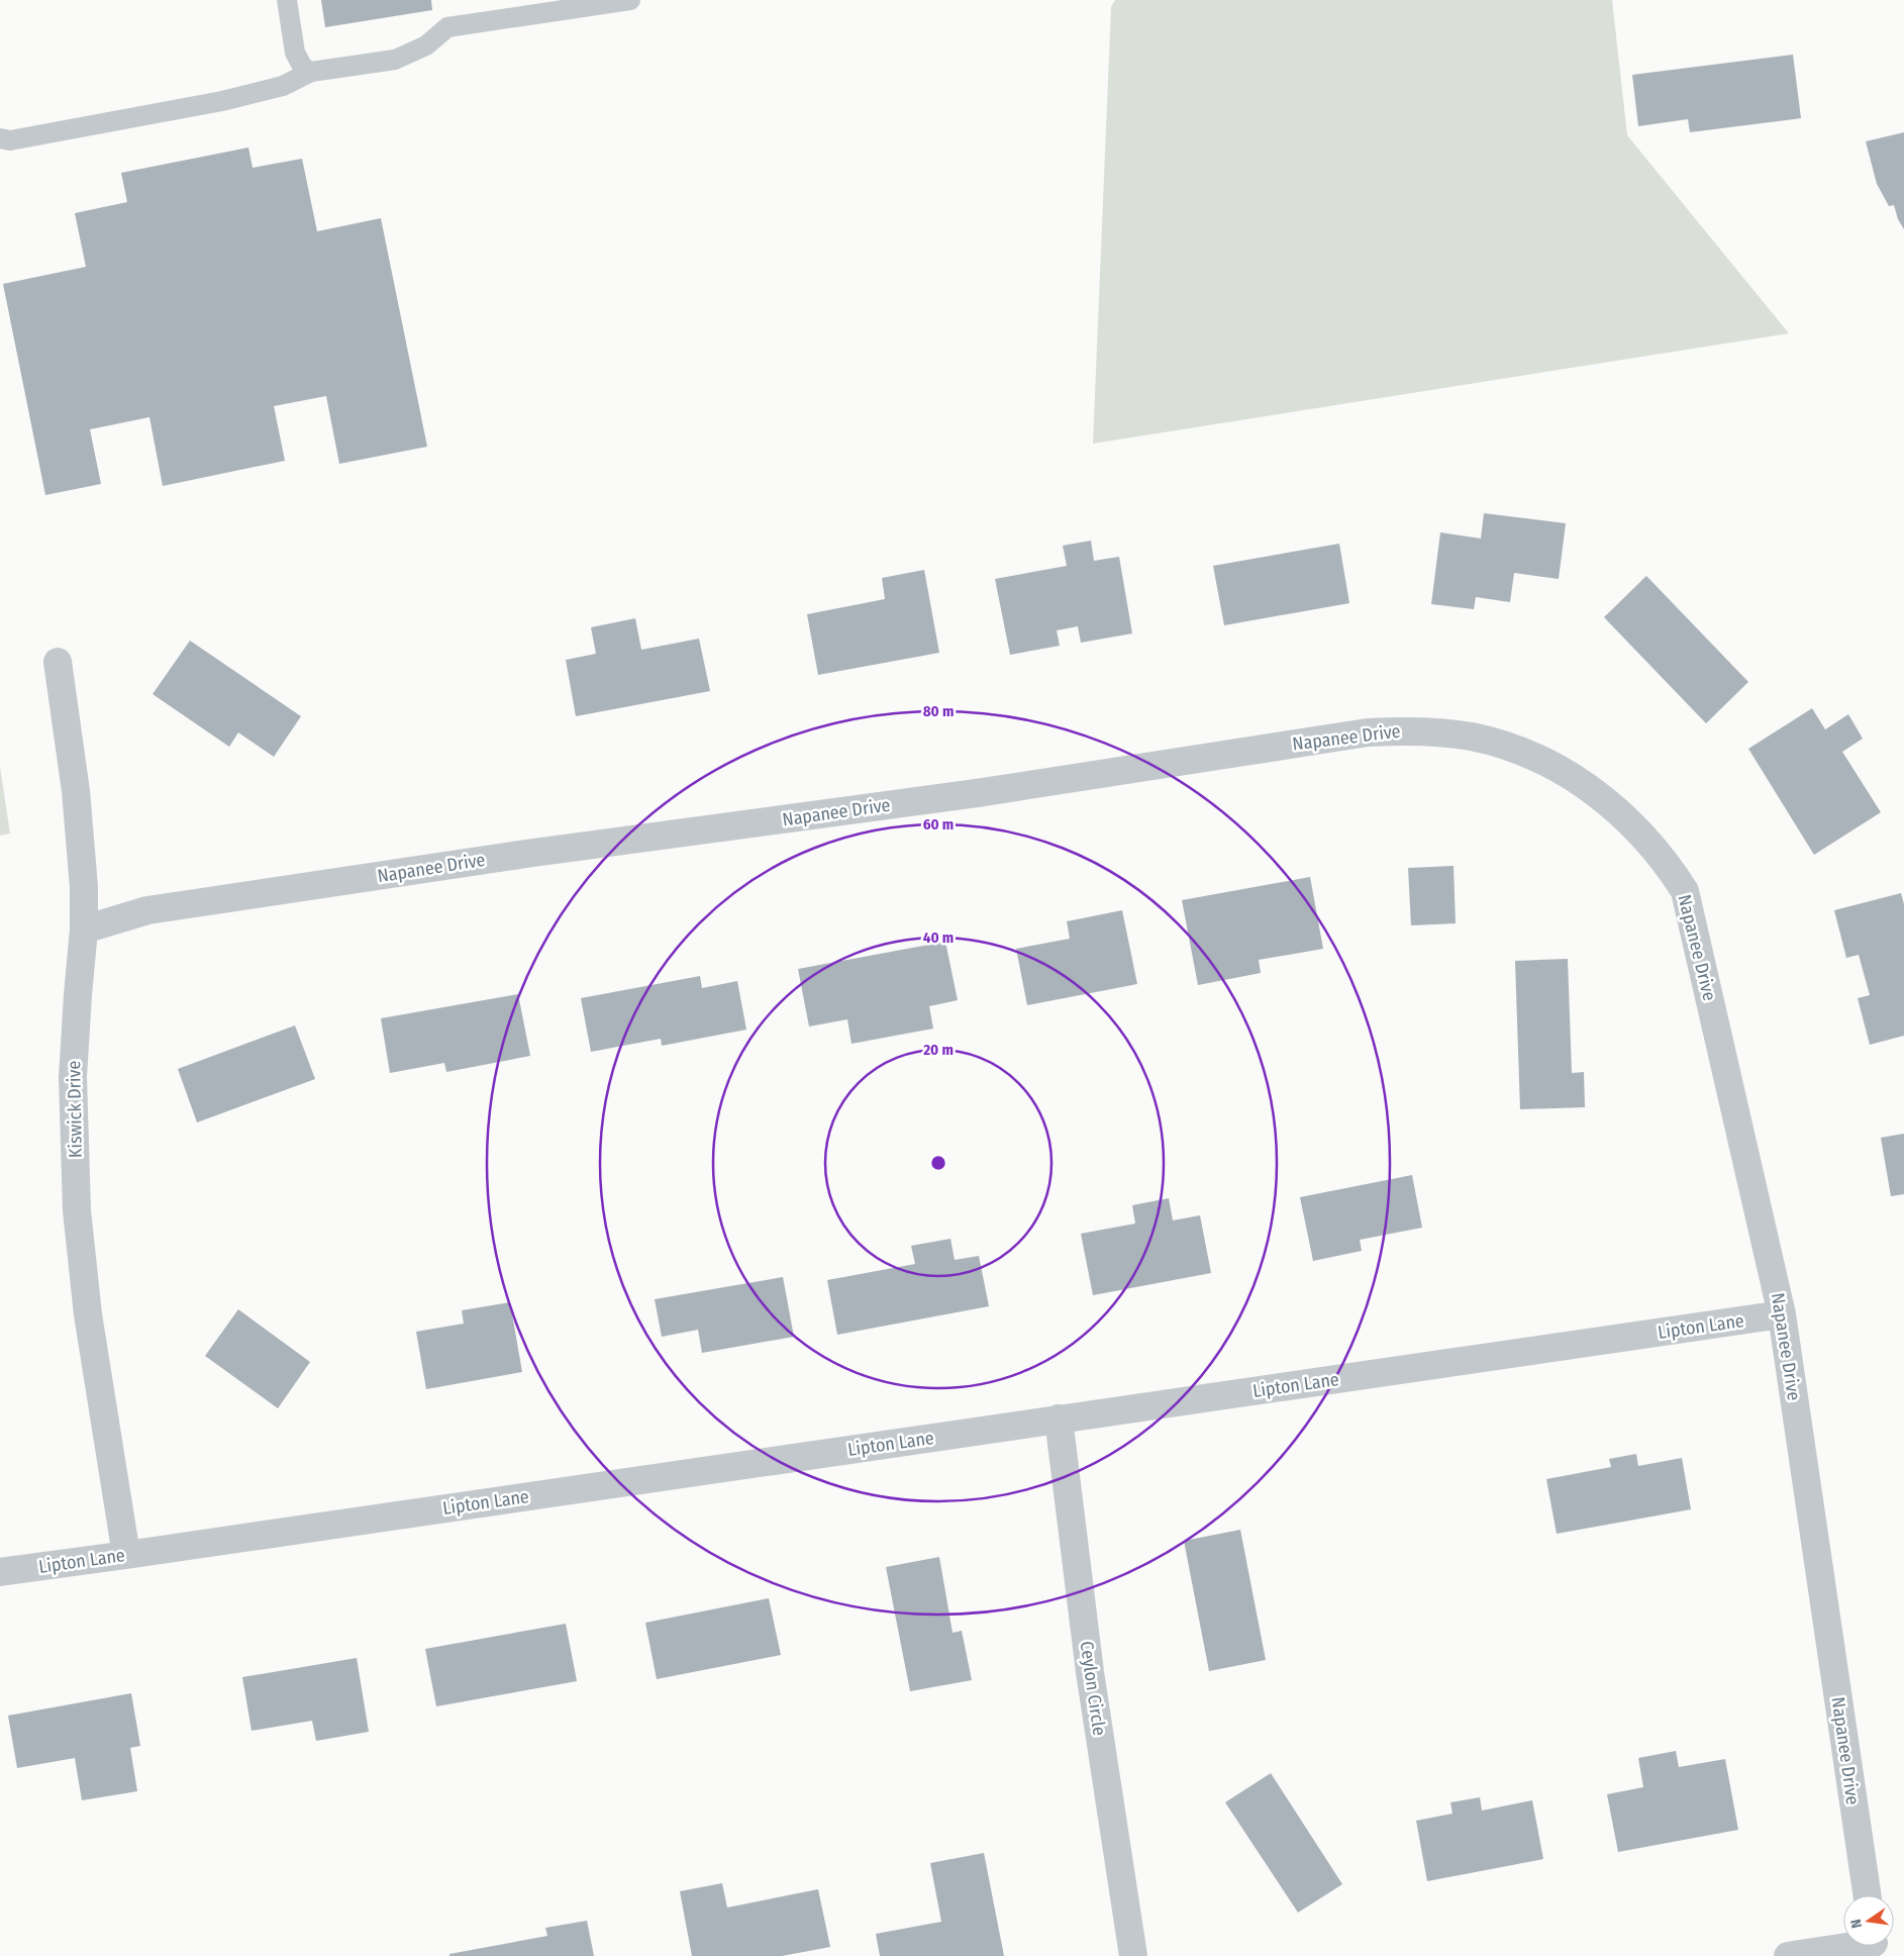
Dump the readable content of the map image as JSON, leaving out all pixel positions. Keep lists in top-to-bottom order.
{
  "streets": {
    "street": [
      "Napanee Drive",
      "Kiswick Drive",
      "Lipton Lane",
      "Ceylon Circle"
    ]
  },
  "crossings": [
    ["Napanee Drive", "Kiswick Drive"],
    ["Napanee Drive", "Lipton Lane"],
    ["Kiswick Drive", "Lipton Lane"],
    ["Lipton Lane", "Ceylon Circle"]
  ],
  "north": "left",
  "rings": [
    "80 m",
    "60 m",
    "40 m",
    "20 m"
  ]
}
